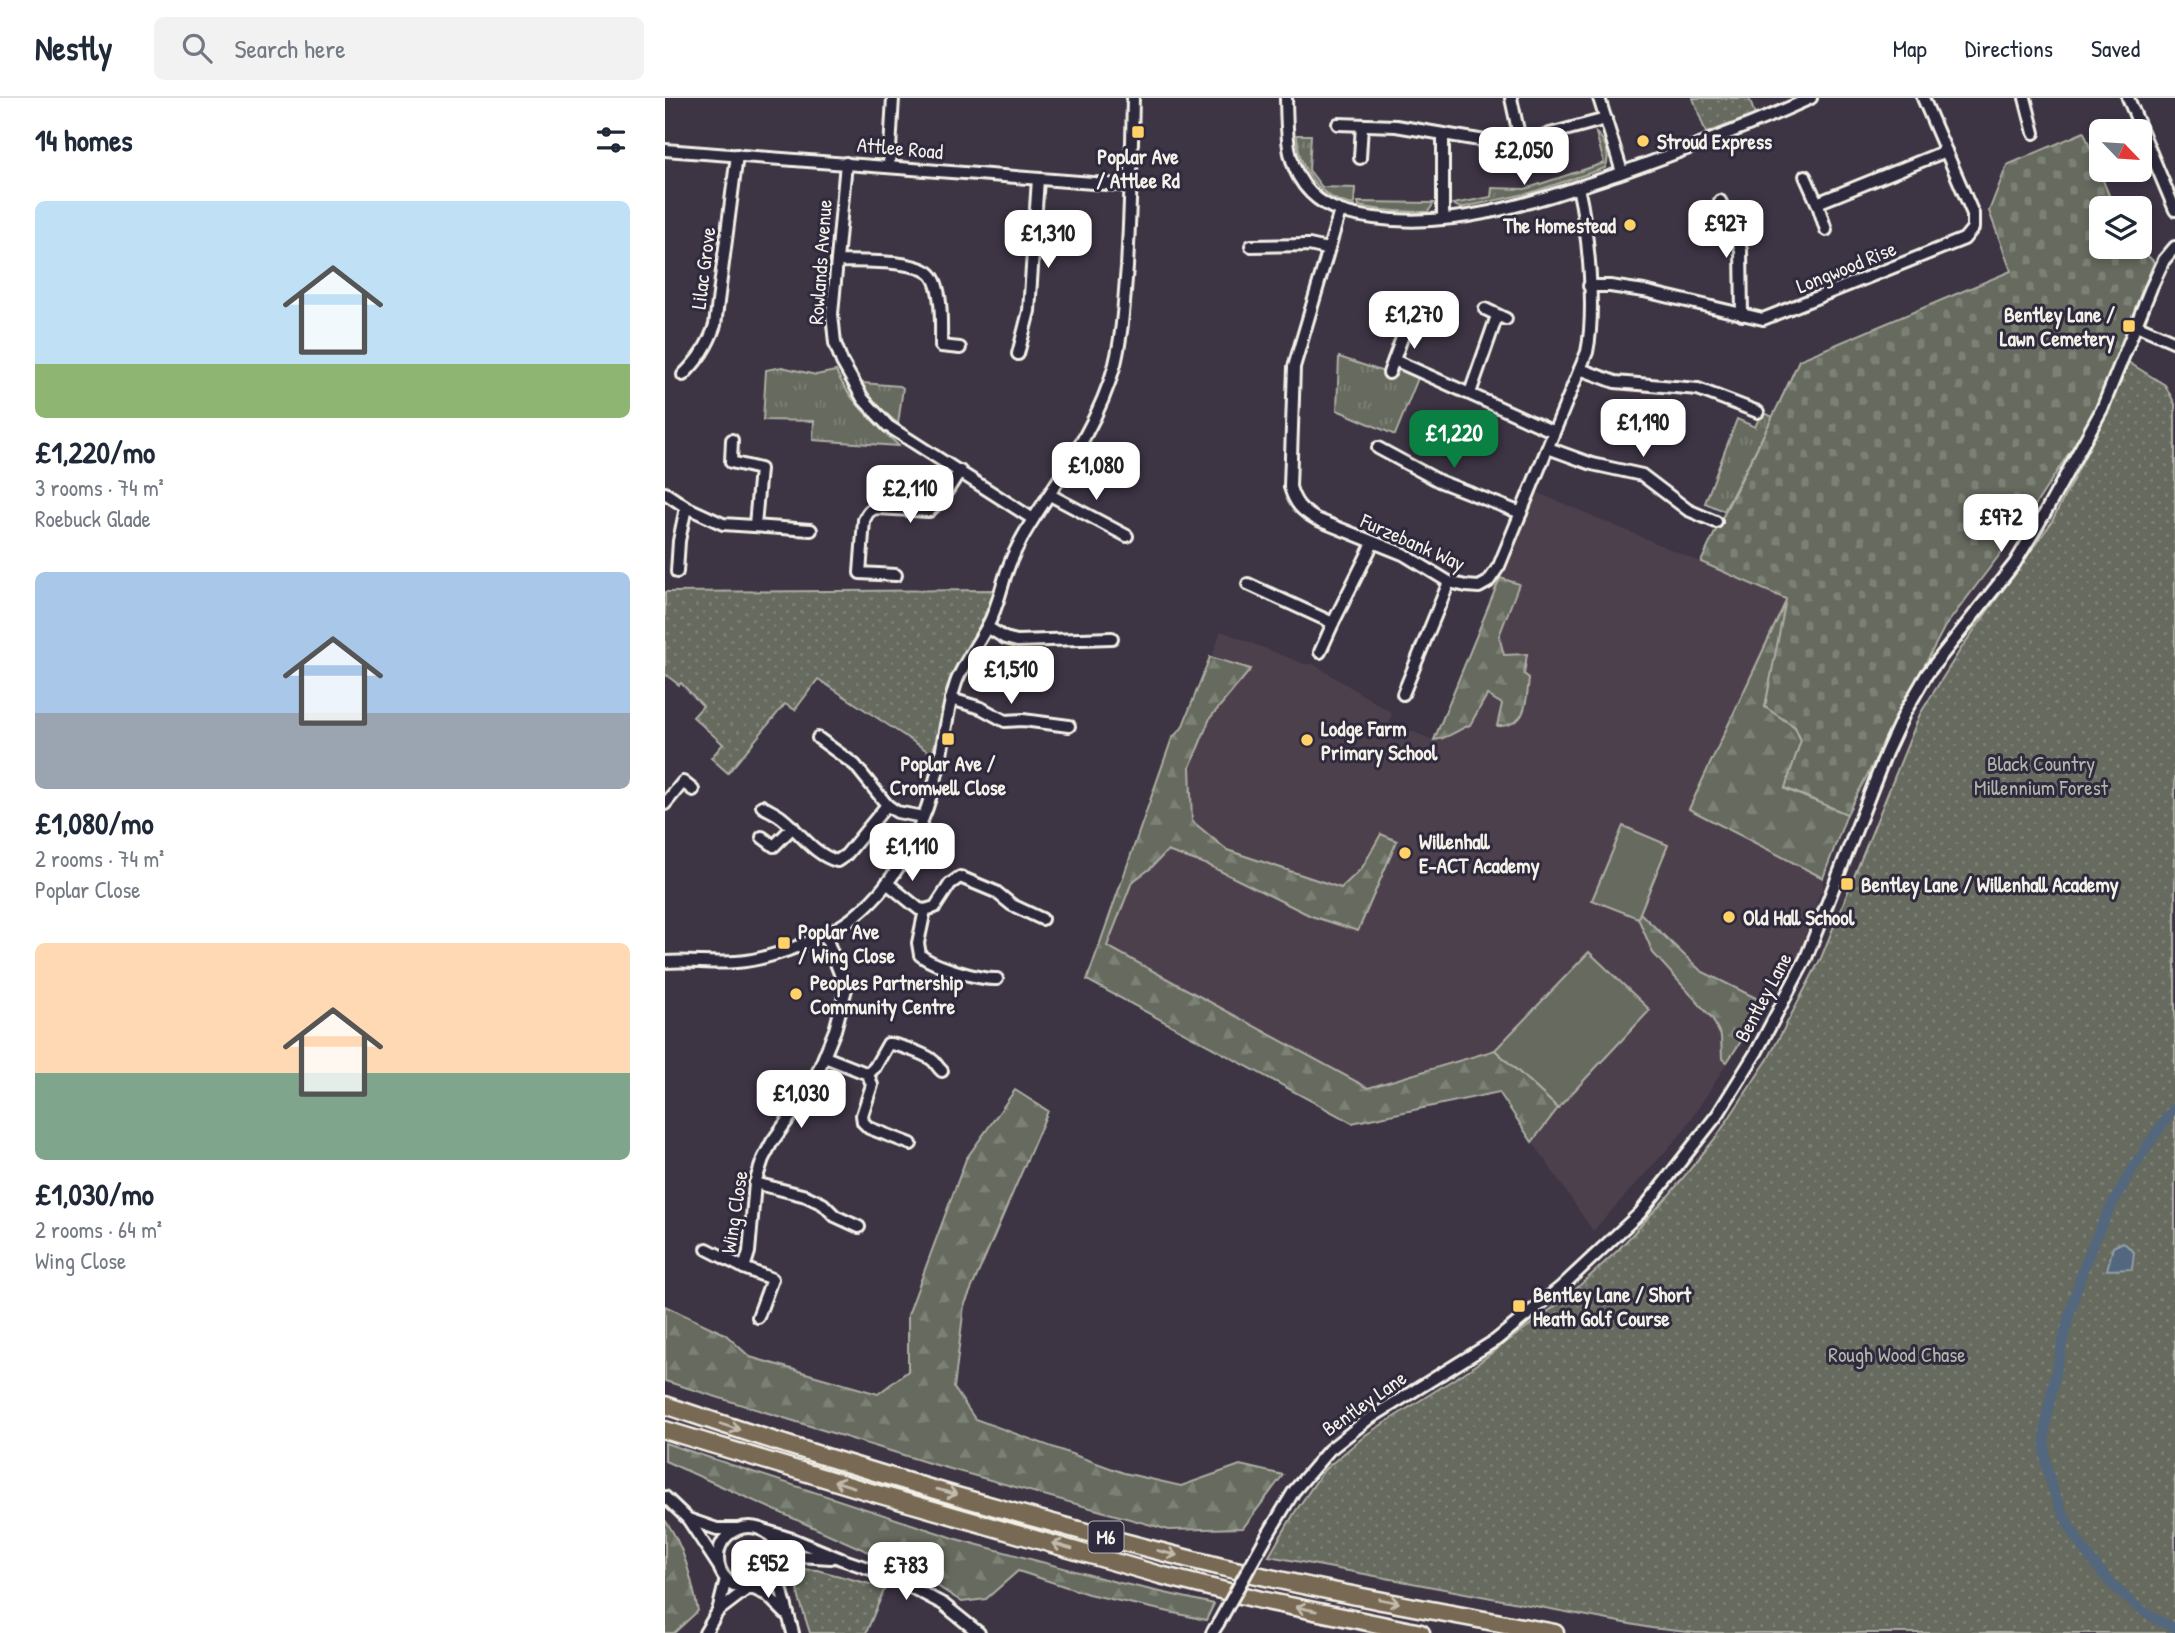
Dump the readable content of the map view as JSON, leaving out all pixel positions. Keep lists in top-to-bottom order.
{
  "streets": {
    "highway": ["M6"],
    "street": [
      "Attlee Road",
      "Rowlands Avenue",
      "Longwood Rise",
      "Lilac Grove",
      "Furzebank Way",
      "Bentley Lane",
      "Wing Close"
    ]
  },
  "crossings": [
    ["Attlee Road", "Rowlands Avenue"],
    ["Attlee Road", "Lilac Grove"],
    ["Longwood Rise", "Furzebank Way"]
  ],
  "parks": ["Black Country Millennium Forest", "Rough Wood Chase"],
  "places": {
    "transit": [
      "Poplar Ave / Attlee Rd",
      "Bentley Lane / Lawn Cemetery",
      "Poplar Ave / Cromwell Close",
      "Bentley Lane / Willenhall Academy",
      "Poplar Ave / Wing Close",
      "Bentley Lane / Short Heath Golf Course"
    ],
    "other": [
      "Stroud Express",
      "The Homestead",
      "Lodge Farm Primary School",
      "Willenhall E-ACT Academy",
      "Old Hall School",
      "Peoples Partnership Community Centre"
    ]
  },
  "north": "bottom right",
  "page": {
    "header": "Nestly",
    "search": "Search here",
    "nav": ["Map", "Directions", "Saved"],
    "heading": "14 homes",
    "price": [
      "£2,050",
      "£927",
      "£1,310",
      "£1,270",
      "£1,190",
      "£1,220",
      "£1,080",
      "£2,110",
      "£972",
      "£1,510",
      "£1,110",
      "£1,030",
      "£952",
      "£783"
    ],
    "list": [
      {
        "name": "£1,220/mo",
        "note": "3 rooms · 74 m² · Roebuck Glade"
      },
      {
        "name": "£1,080/mo",
        "note": "2 rooms · 74 m² · Poplar Close"
      },
      {
        "name": "£1,030/mo",
        "note": "2 rooms · 64 m² · Wing Close"
      }
    ]
  }
}
